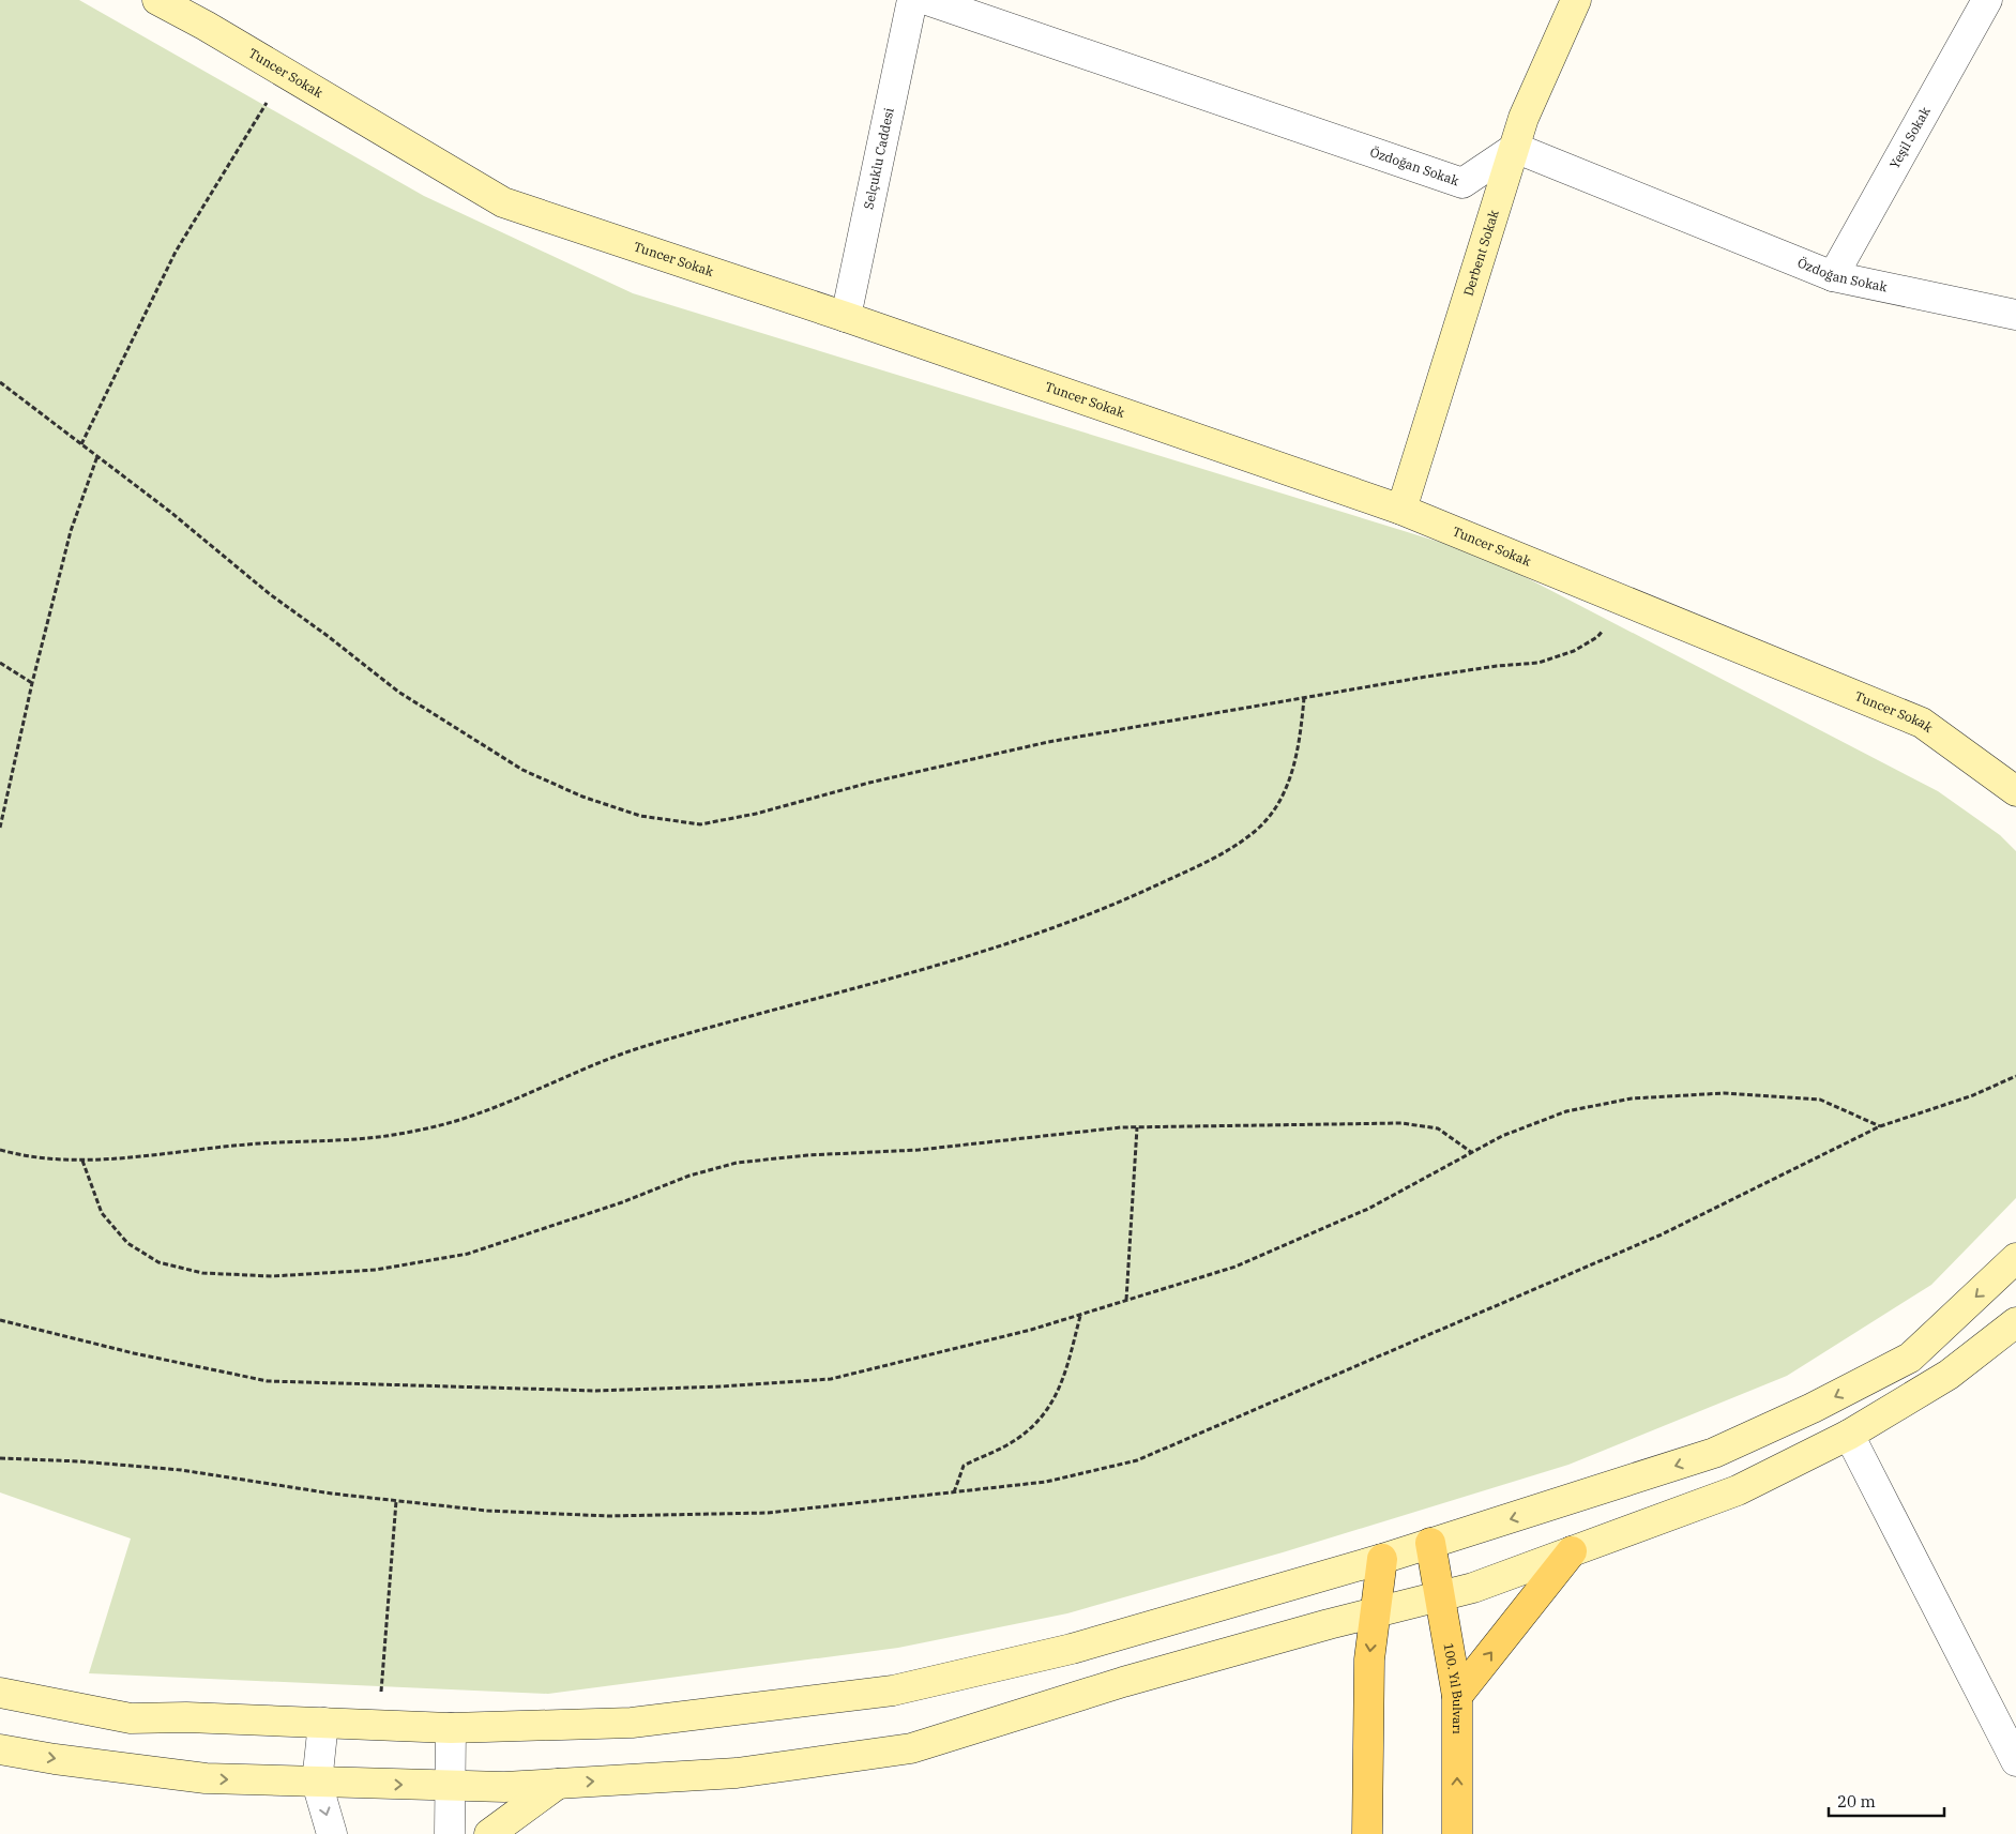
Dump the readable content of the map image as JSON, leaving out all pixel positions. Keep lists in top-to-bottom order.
{
  "streets": {
    "main road": ["100. Yıl Bulvarı"],
    "street": [
      "Tuncer Sokak",
      "Yeşil Sokak",
      "Selçuklu Caddesi",
      "Özdoğan Sokak",
      "Derbent Sokak"
    ]
  },
  "crossings": [
    ["Tuncer Sokak", "Selçuklu Caddesi"],
    ["Tuncer Sokak", "Derbent Sokak"],
    ["Yeşil Sokak", "Özdoğan Sokak"],
    ["Özdoğan Sokak", "Derbent Sokak"]
  ],
  "scale_bar": "20 m"
}
